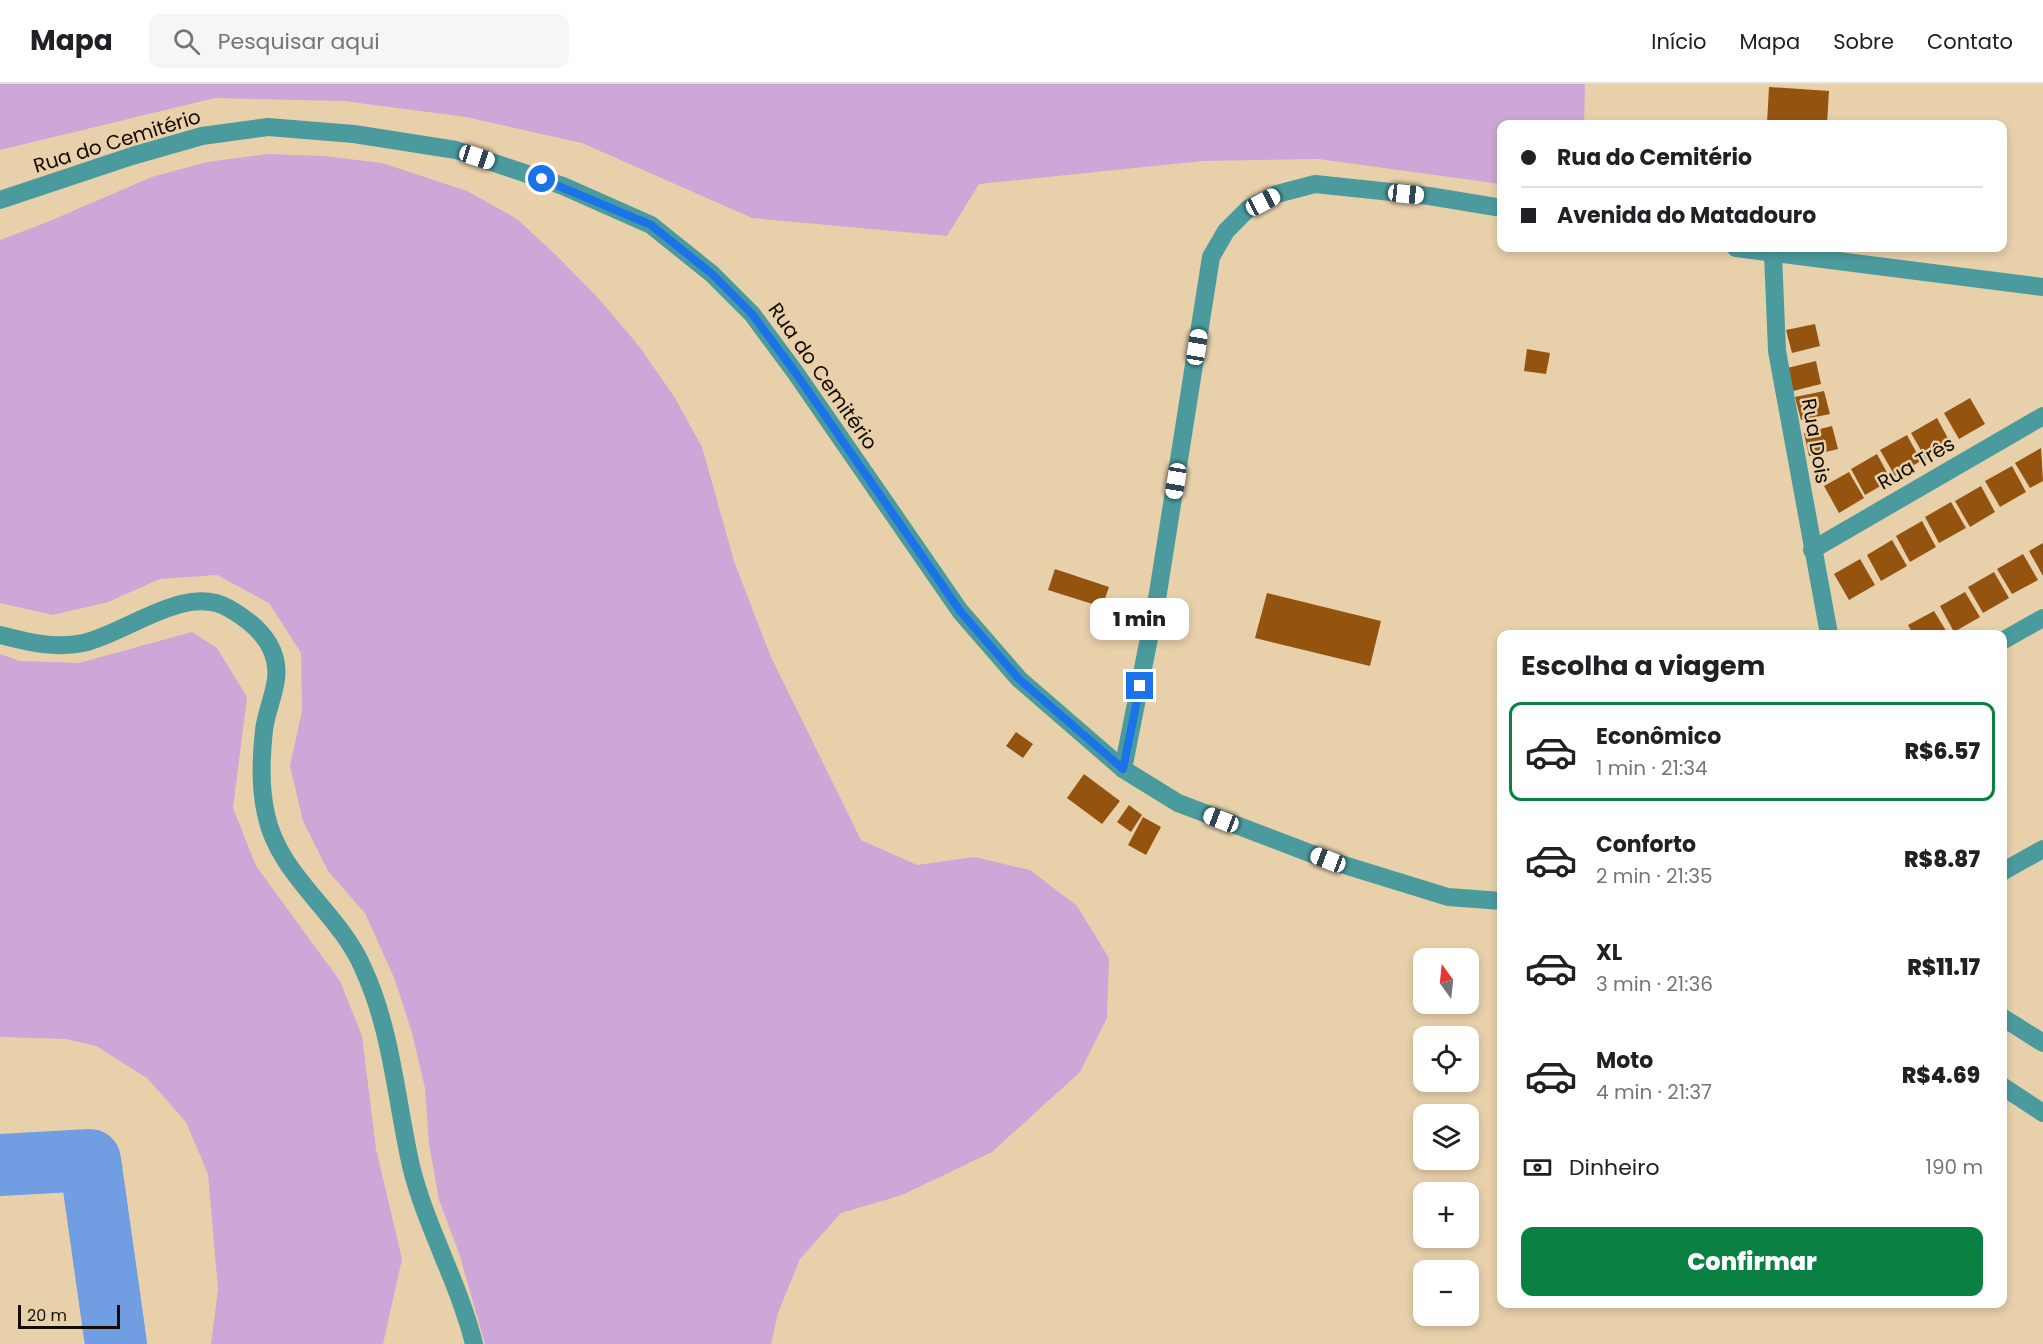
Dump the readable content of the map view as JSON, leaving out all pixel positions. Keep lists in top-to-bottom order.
{
  "streets": {
    "street": ["Rua do Cemitério", "Rua Dois", "Rua Três"]
  },
  "crossings": [
    ["Rua Dois", "Rua Três"]
  ],
  "scale_bar": "20 m",
  "north": "top",
  "page": {
    "header": "Mapa",
    "search": "Pesquisar aqui",
    "nav": [
      "Início",
      "Mapa",
      "Sobre",
      "Contato"
    ],
    "banner": ["Rua do Cemitério", "Avenida do Matadouro"],
    "bubble": "1 min",
    "heading": "Escolha a viagem",
    "list": [
      {
        "name": "Econômico",
        "note": "1 min · 21:34",
        "value": "R$6.57"
      },
      {
        "name": "Conforto",
        "note": "2 min · 21:35",
        "value": "R$8.87"
      },
      {
        "name": "XL",
        "note": "3 min · 21:36",
        "value": "R$11.17"
      },
      {
        "name": "Moto",
        "note": "4 min · 21:37",
        "value": "R$4.69"
      }
    ],
    "map_buttons": ["+", "−"],
    "pay": ["Dinheiro", "190 m"],
    "buttons": "Confirmar",
    "scale": "20 m"
  }
}
